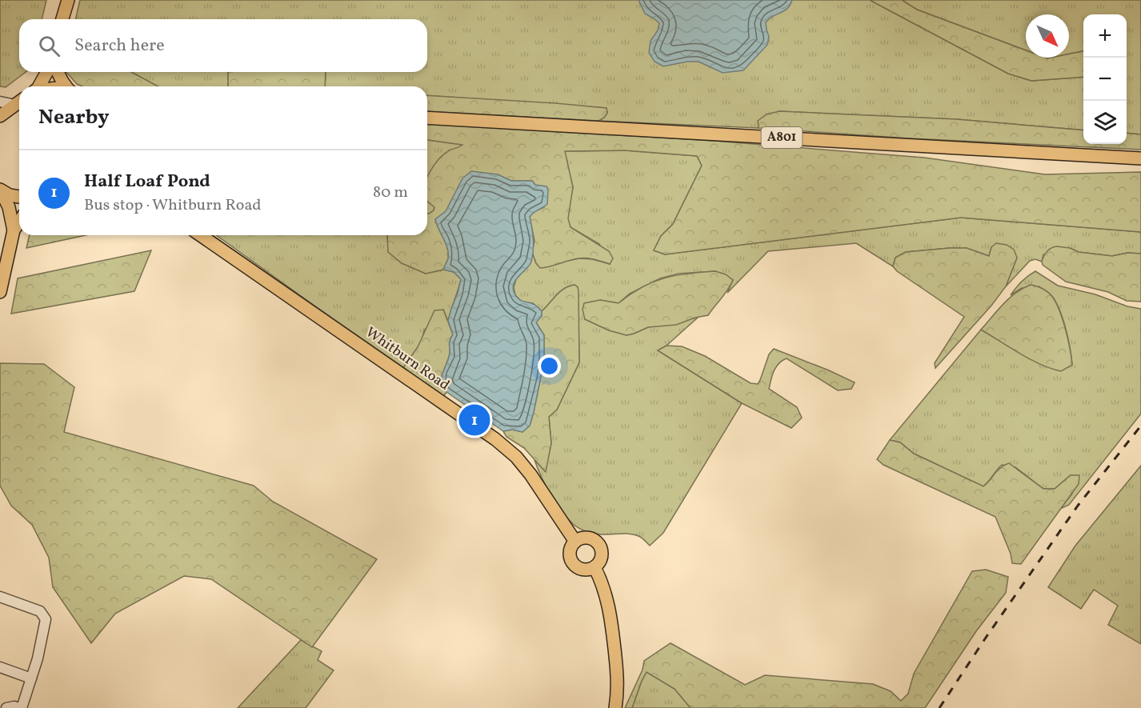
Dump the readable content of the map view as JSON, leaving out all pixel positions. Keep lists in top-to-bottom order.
{
  "streets": {
    "main road": ["A801", "Whitburn Road"]
  },
  "north": "bottom right",
  "page": {
    "map_buttons": ["+", "−"],
    "search": "Search here",
    "heading": "Nearby",
    "list": [
      {
        "mark": "1",
        "name": "Half Loaf Pond",
        "note": "Bus stop · Whitburn Road",
        "value": "80 m"
      }
    ],
    "pins": "1"
  }
}
